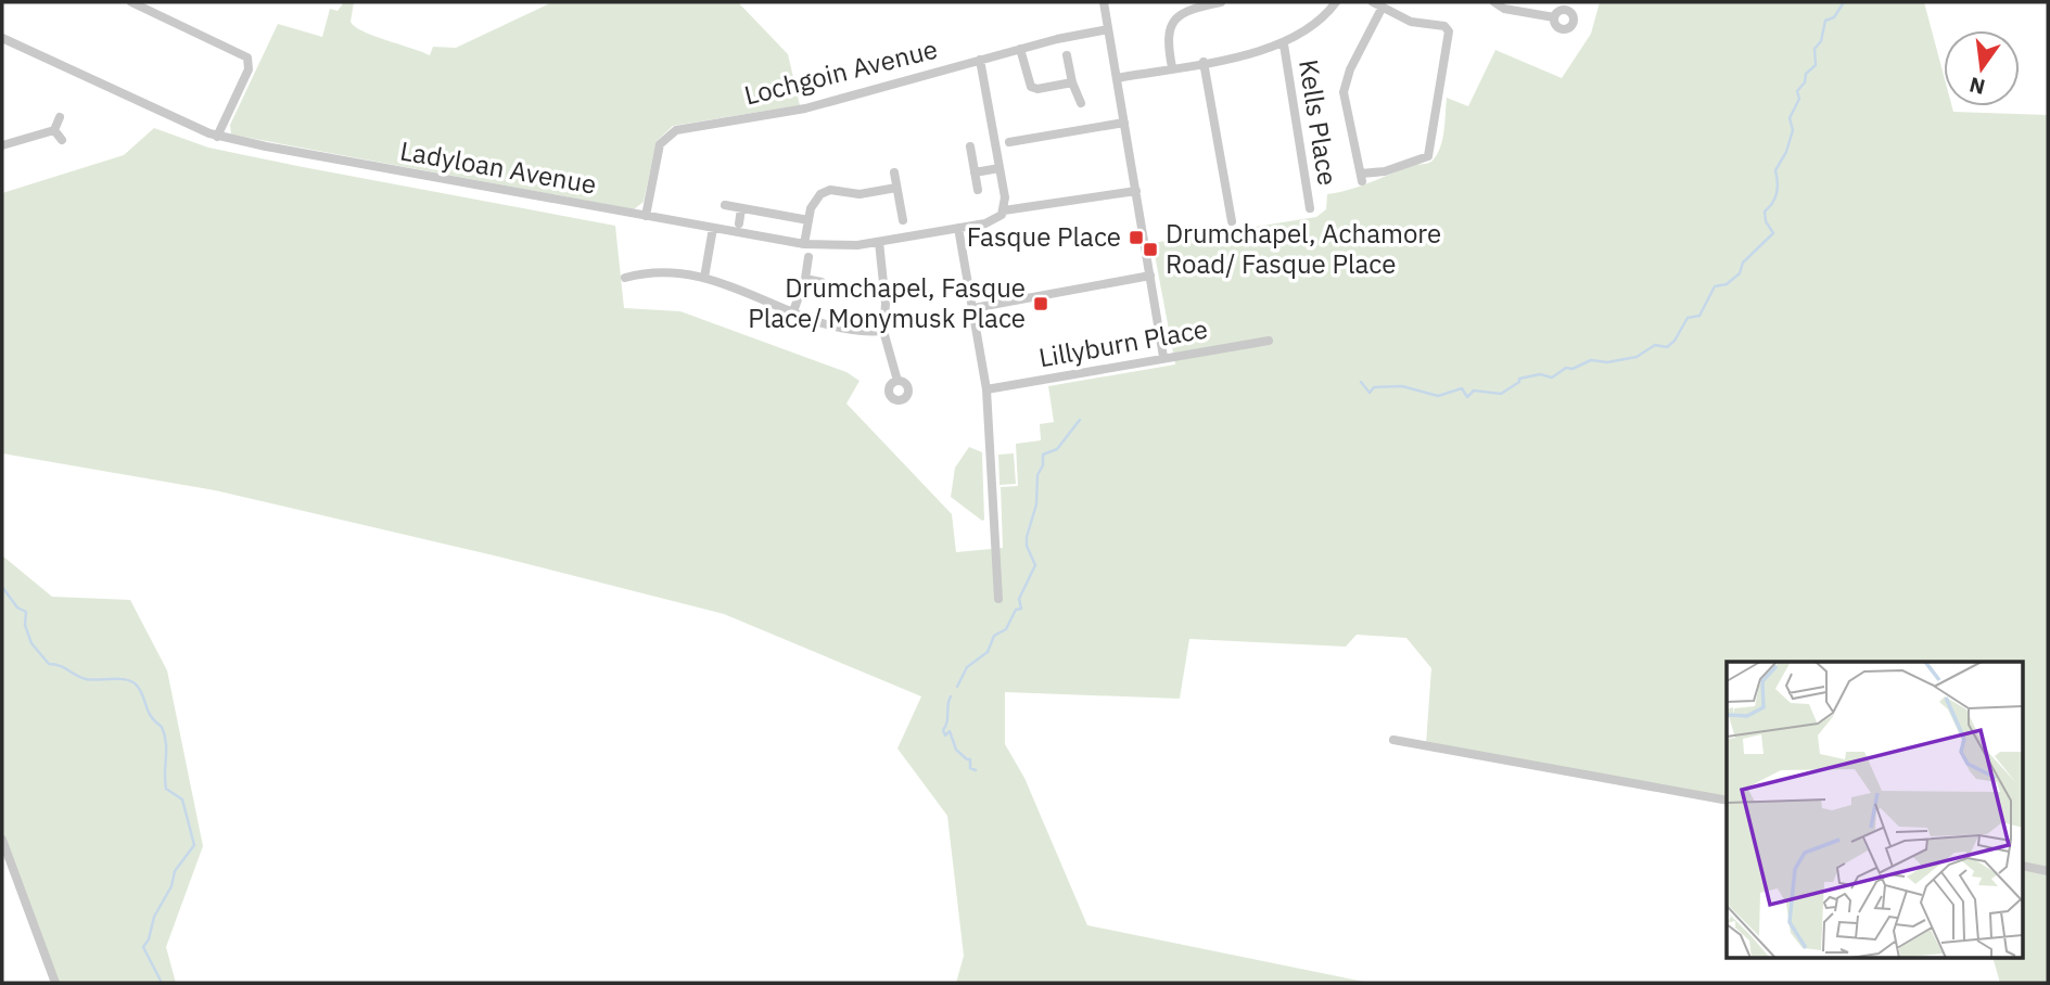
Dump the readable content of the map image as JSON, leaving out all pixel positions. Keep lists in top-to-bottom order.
{
  "streets": {
    "street": [
      "Lochgoin Avenue",
      "Kells Place",
      "Ladyloan Avenue",
      "Lillyburn Place"
    ]
  },
  "crossings": [
    ["Lochgoin Avenue", "Ladyloan Avenue"]
  ],
  "places": {
    "transit": ["Fasque Place", "Drumchapel, Achamore Road/ Fasque Place", "Drumchapel, Fasque Place/ Monymusk Place"]
  },
  "north": "bottom"
}
